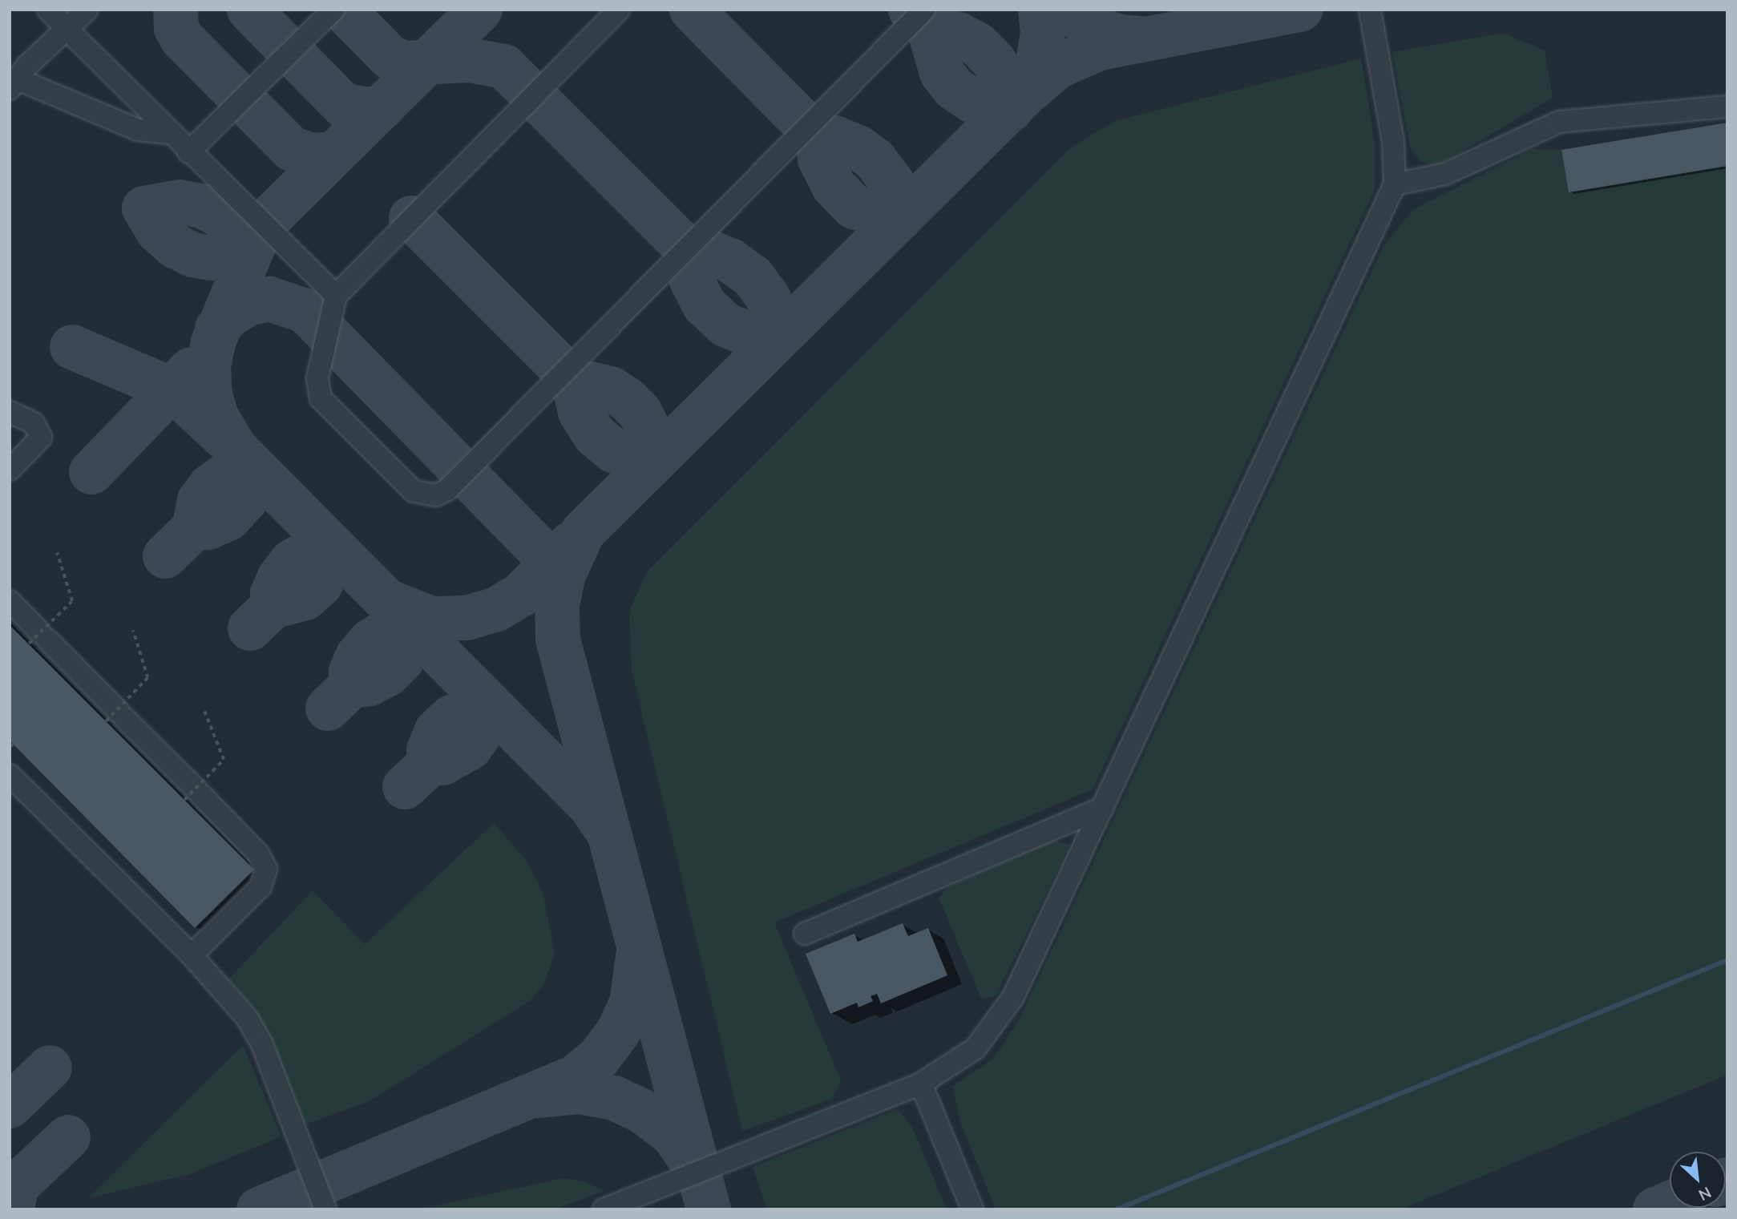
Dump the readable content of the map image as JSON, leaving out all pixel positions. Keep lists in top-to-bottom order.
{
  "north": "bottom right"
}
